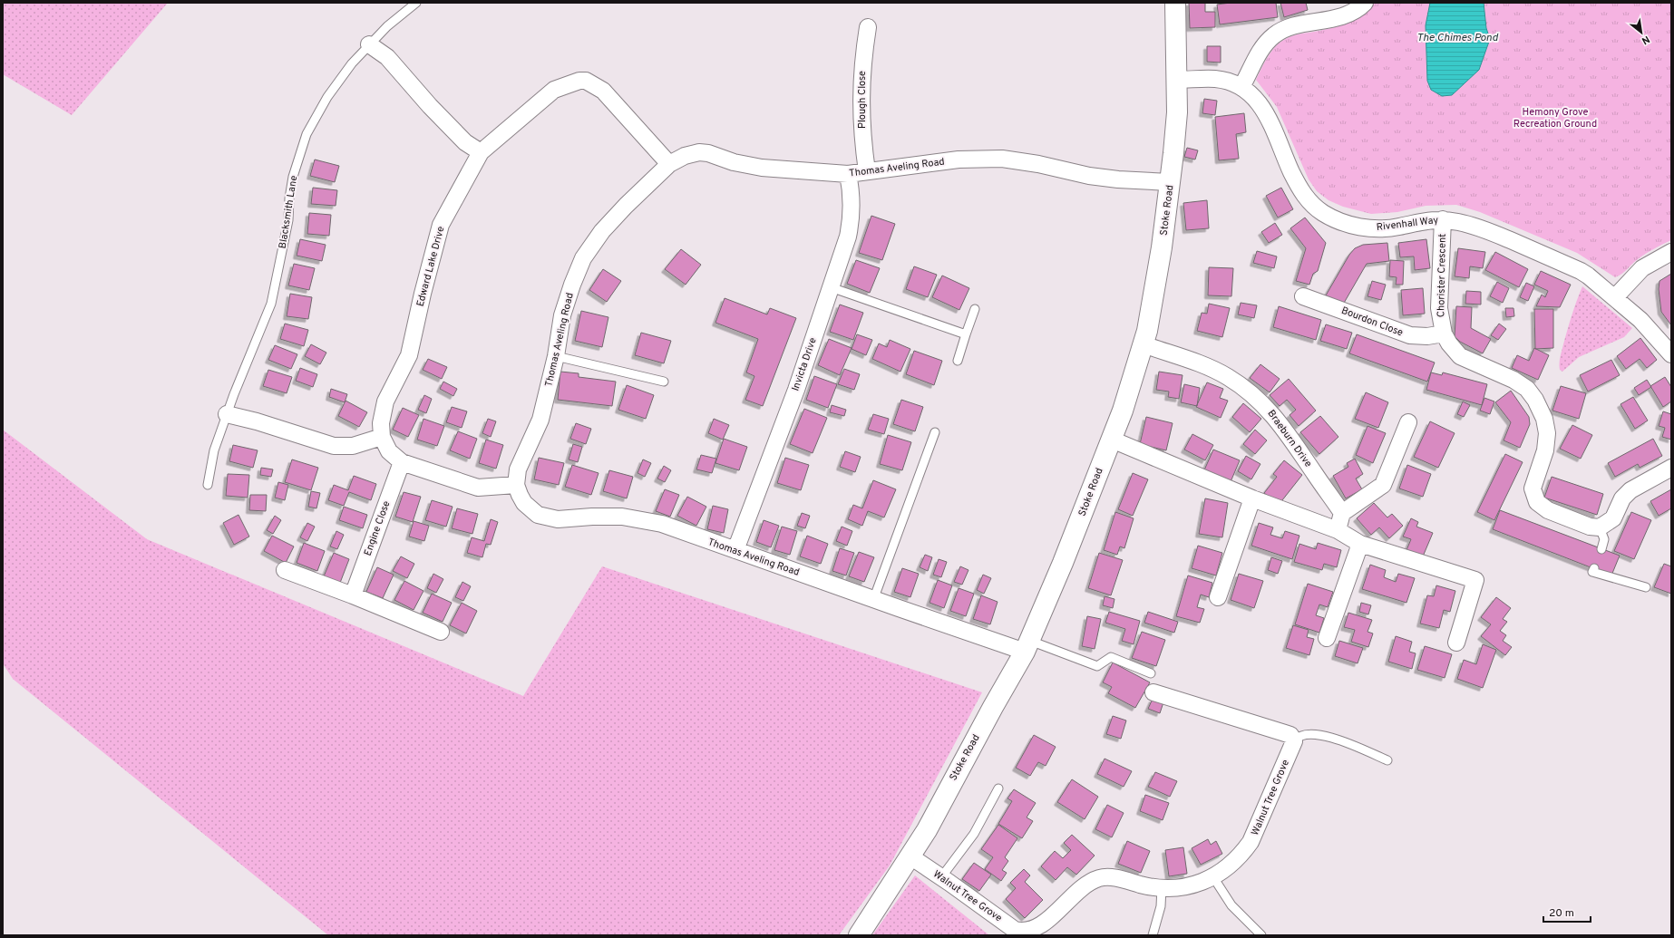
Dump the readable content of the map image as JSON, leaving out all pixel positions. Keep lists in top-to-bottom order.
{
  "streets": {
    "street": [
      "Plough Close",
      "Thomas Aveling Road",
      "Stoke Road",
      "Rivenhall Way",
      "Edward Lake Drive",
      "Chorister Crescent",
      "Bourdon Close",
      "Invicta Drive",
      "Braeburn Drive",
      "Engine Close",
      "Walnut Tree Grove"
    ],
    "lane": ["Blacksmith Lane"]
  },
  "crossings": [
    ["Plough Close", "Thomas Aveling Road"],
    ["Thomas Aveling Road", "Stoke Road"],
    ["Thomas Aveling Road", "Edward Lake Drive"],
    ["Thomas Aveling Road", "Invicta Drive"],
    ["Stoke Road", "Rivenhall Way"],
    ["Stoke Road", "Braeburn Drive"],
    ["Stoke Road", "Walnut Tree Grove"],
    ["Rivenhall Way", "Chorister Crescent"],
    ["Edward Lake Drive", "Engine Close"],
    ["Chorister Crescent", "Bourdon Close"]
  ],
  "water": ["The Chimes Pond"],
  "parks": ["Hemony Grove Recreation Ground"],
  "scale_bar": "20 m",
  "north": "bottom right"
}
